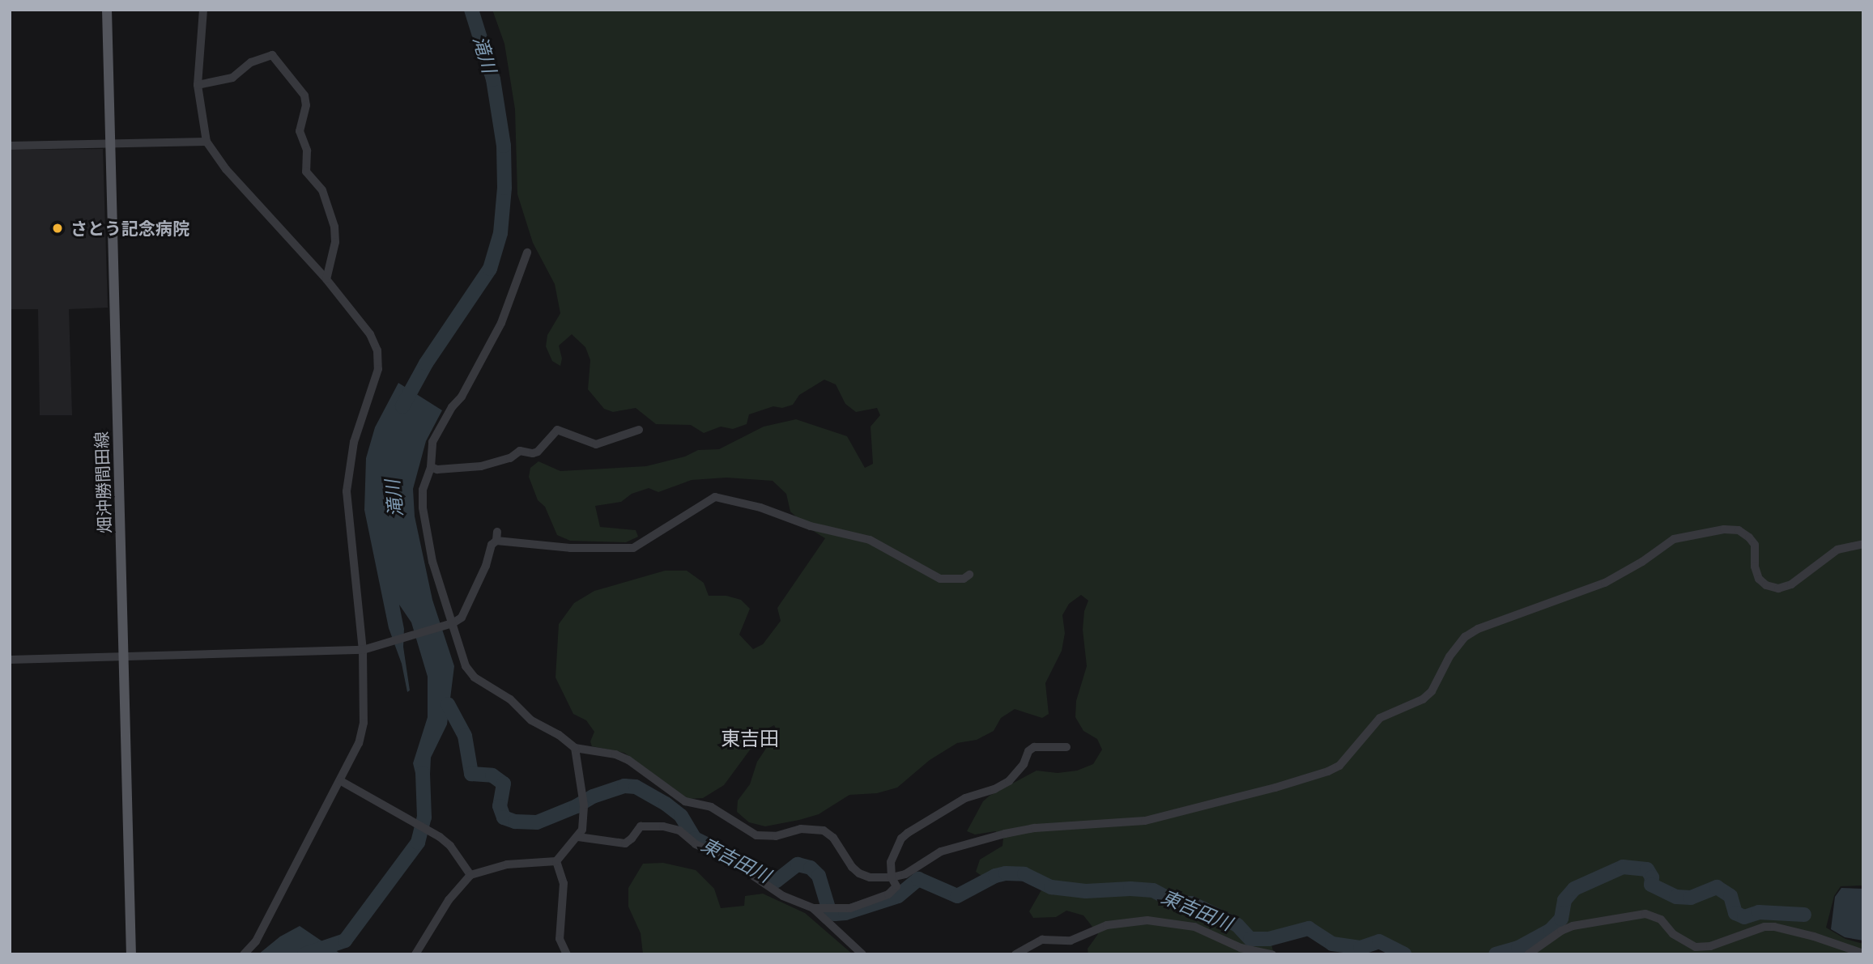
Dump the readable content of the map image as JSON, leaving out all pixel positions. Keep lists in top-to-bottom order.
{
  "streets": {
    "main road": ["畑沖勝間田線"]
  },
  "districts": ["東吉田"],
  "water": ["滝川", "東吉田川"],
  "places": ["さとう記念病院"]
}
